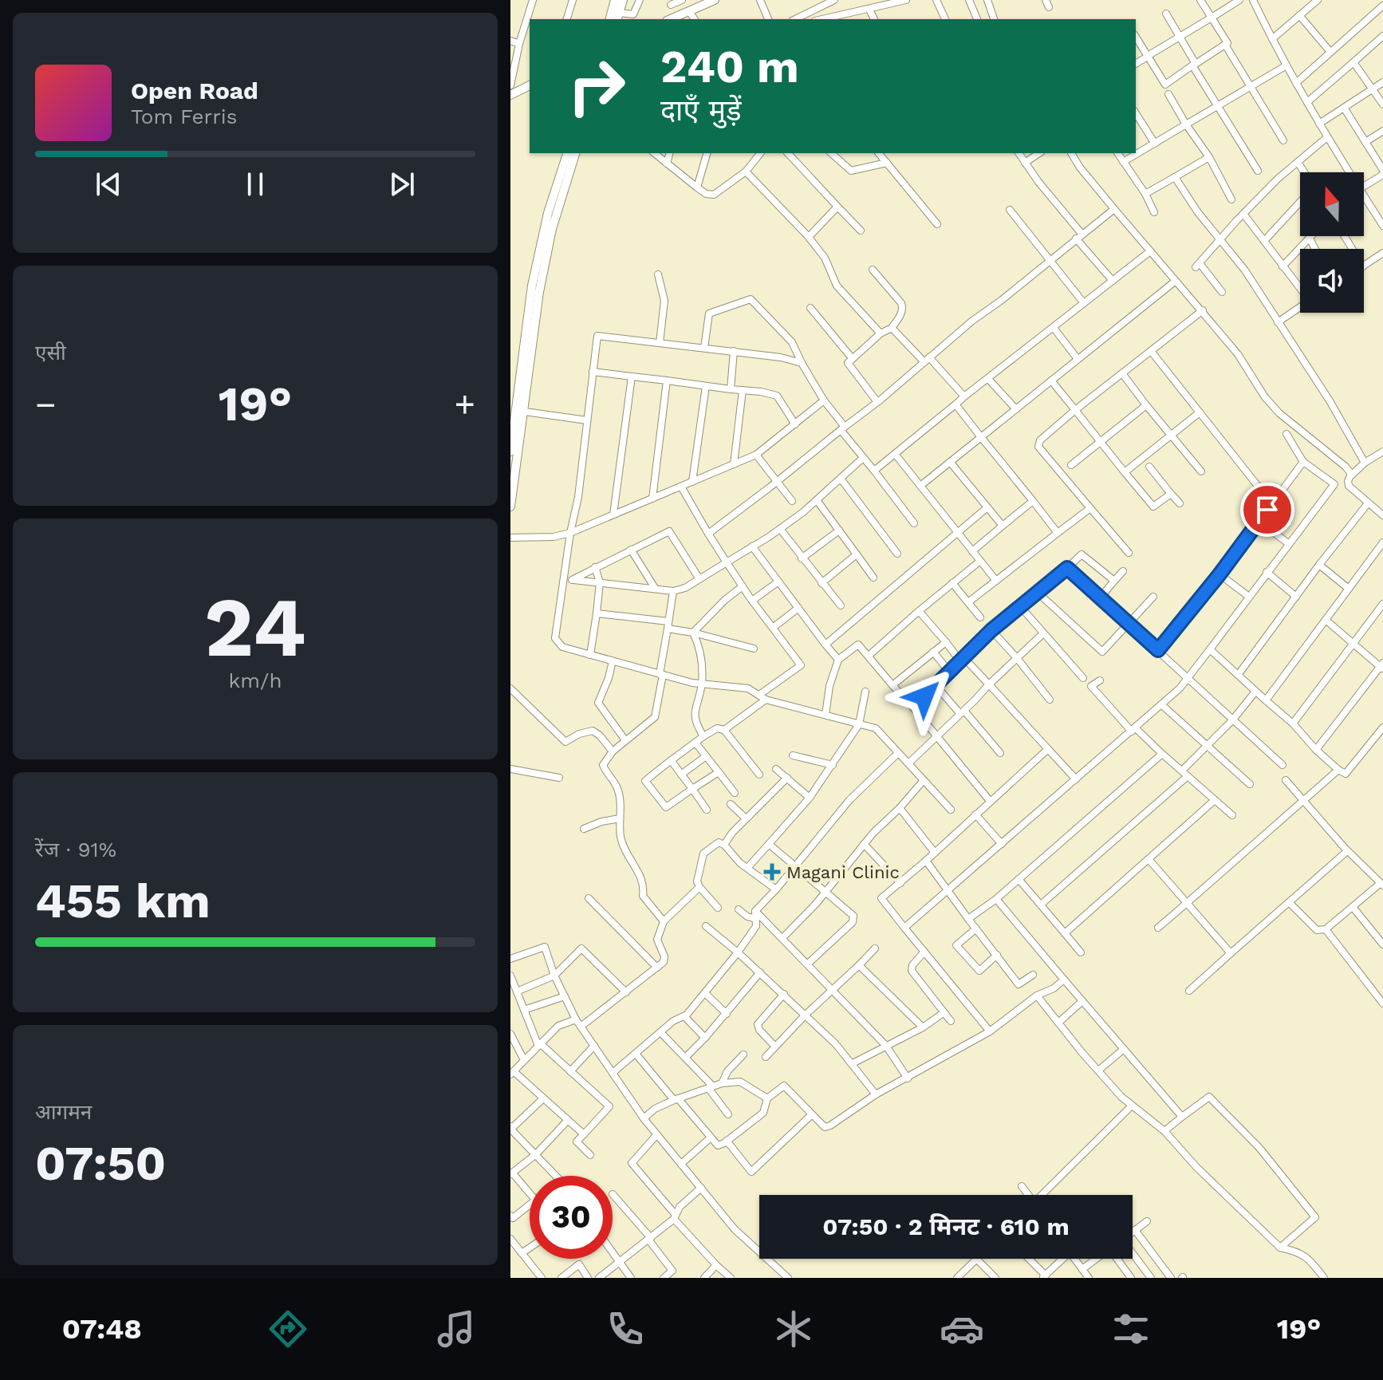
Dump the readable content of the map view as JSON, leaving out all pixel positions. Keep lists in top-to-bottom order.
{
  "places": {
    "health": ["Magani Clinic"]
  },
  "north": "top",
  "page": {
    "turn": ["240 m", "दाएँ मुड़ें"],
    "song": ["Open Road", "Tom Ferris"],
    "tile": [
      "एसी",
      ["24", "km/h"],
      ["रेंज · 91%", "455 km"],
      ["आगमन", "07:50"]
    ],
    "heat": ["−", "19°", "+"],
    "limit": "30",
    "trip": "07:50 · 2 मिनट · 610 m",
    "tabs": ["07:48", "19°"]
  }
}
